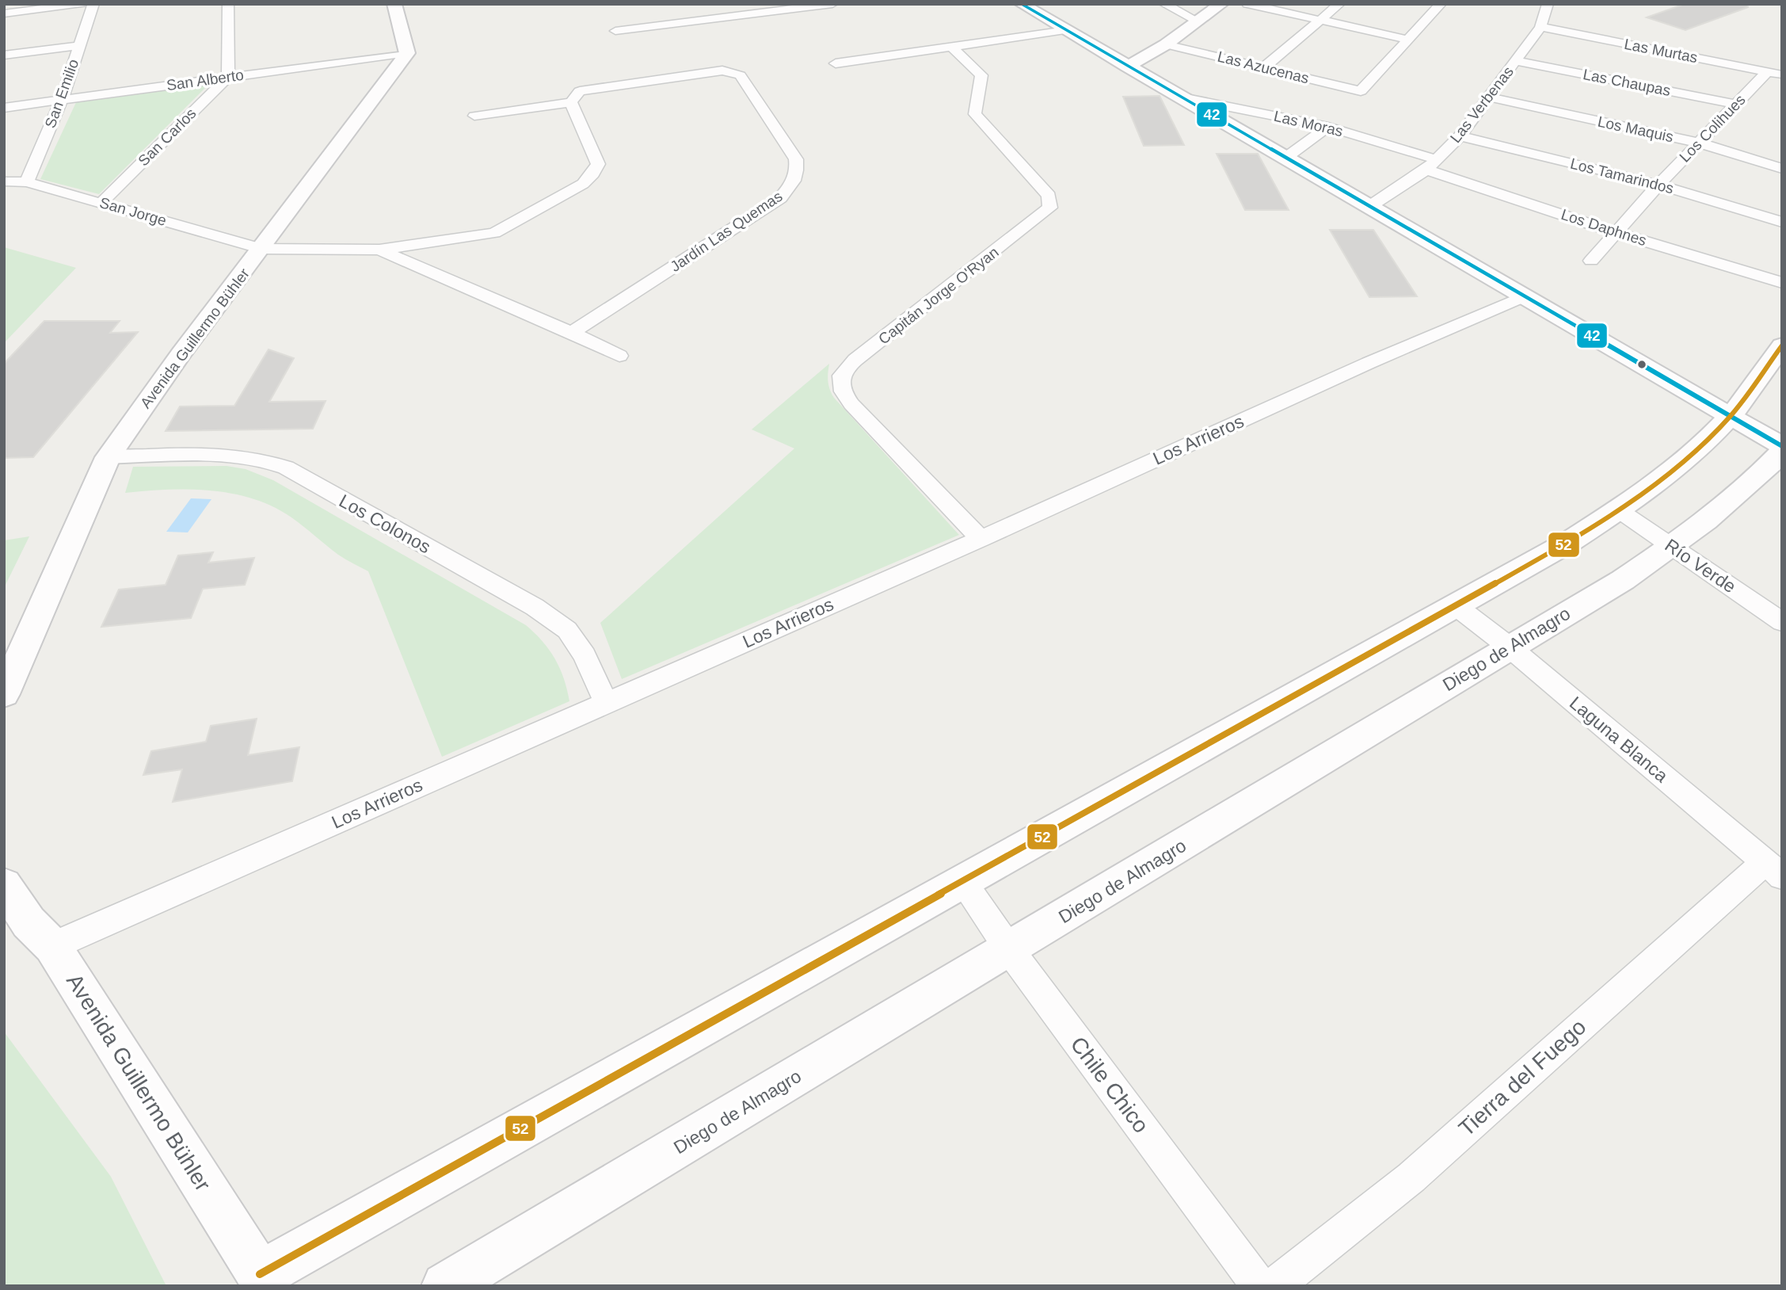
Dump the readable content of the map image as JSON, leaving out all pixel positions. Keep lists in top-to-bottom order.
{
  "streets": {
    "main road": ["Avenida Guillermo Bühler", "Diego de Almagro"],
    "street": [
      "Las Murtas",
      "Las Azucenas",
      "San Alberto",
      "Las Chaupas",
      "San Emilio",
      "Las Verbenas",
      "Las Moras",
      "Los Colihues",
      "Los Maquis",
      "San Carlos",
      "Los Tamarindos",
      "San Jorge",
      "Los Daphnes",
      "Jardín Las Quemas",
      "Capitán Jorge O'Ryan",
      "Los Arrieros",
      "Los Colonos",
      "Río Verde",
      "Laguna Blanca",
      "Tierra del Fuego",
      "Chile Chico"
    ]
  },
  "crossings": [
    ["Las Murtas", "Las Verbenas"],
    ["Las Murtas", "Los Colihues"],
    ["San Alberto", "San Emilio"],
    ["San Alberto", "San Carlos"],
    ["San Alberto", "Avenida Guillermo Bühler"],
    ["Las Chaupas", "Las Verbenas"],
    ["Las Chaupas", "Los Colihues"],
    ["San Emilio", "San Jorge"],
    ["Las Verbenas", "Las Moras"],
    ["Las Verbenas", "Los Maquis"],
    ["Las Verbenas", "Los Tamarindos"],
    ["Las Verbenas", "Los Daphnes"],
    ["Las Moras", "Los Daphnes"],
    ["Los Colihues", "Los Maquis"],
    ["Los Colihues", "Los Tamarindos"],
    ["Los Colihues", "Los Daphnes"],
    ["San Carlos", "San Jorge"],
    ["San Jorge", "Avenida Guillermo Bühler"],
    ["Capitán Jorge O'Ryan", "Los Arrieros"],
    ["Avenida Guillermo Bühler", "Los Arrieros"],
    ["Avenida Guillermo Bühler", "Los Colonos"],
    ["Los Arrieros", "Los Colonos"],
    ["Río Verde", "Diego de Almagro"],
    ["Diego de Almagro", "Laguna Blanca"],
    ["Diego de Almagro", "Chile Chico"],
    ["Laguna Blanca", "Tierra del Fuego"]
  ],
  "lines": ["transit line 42", "transit line 52"]
}
